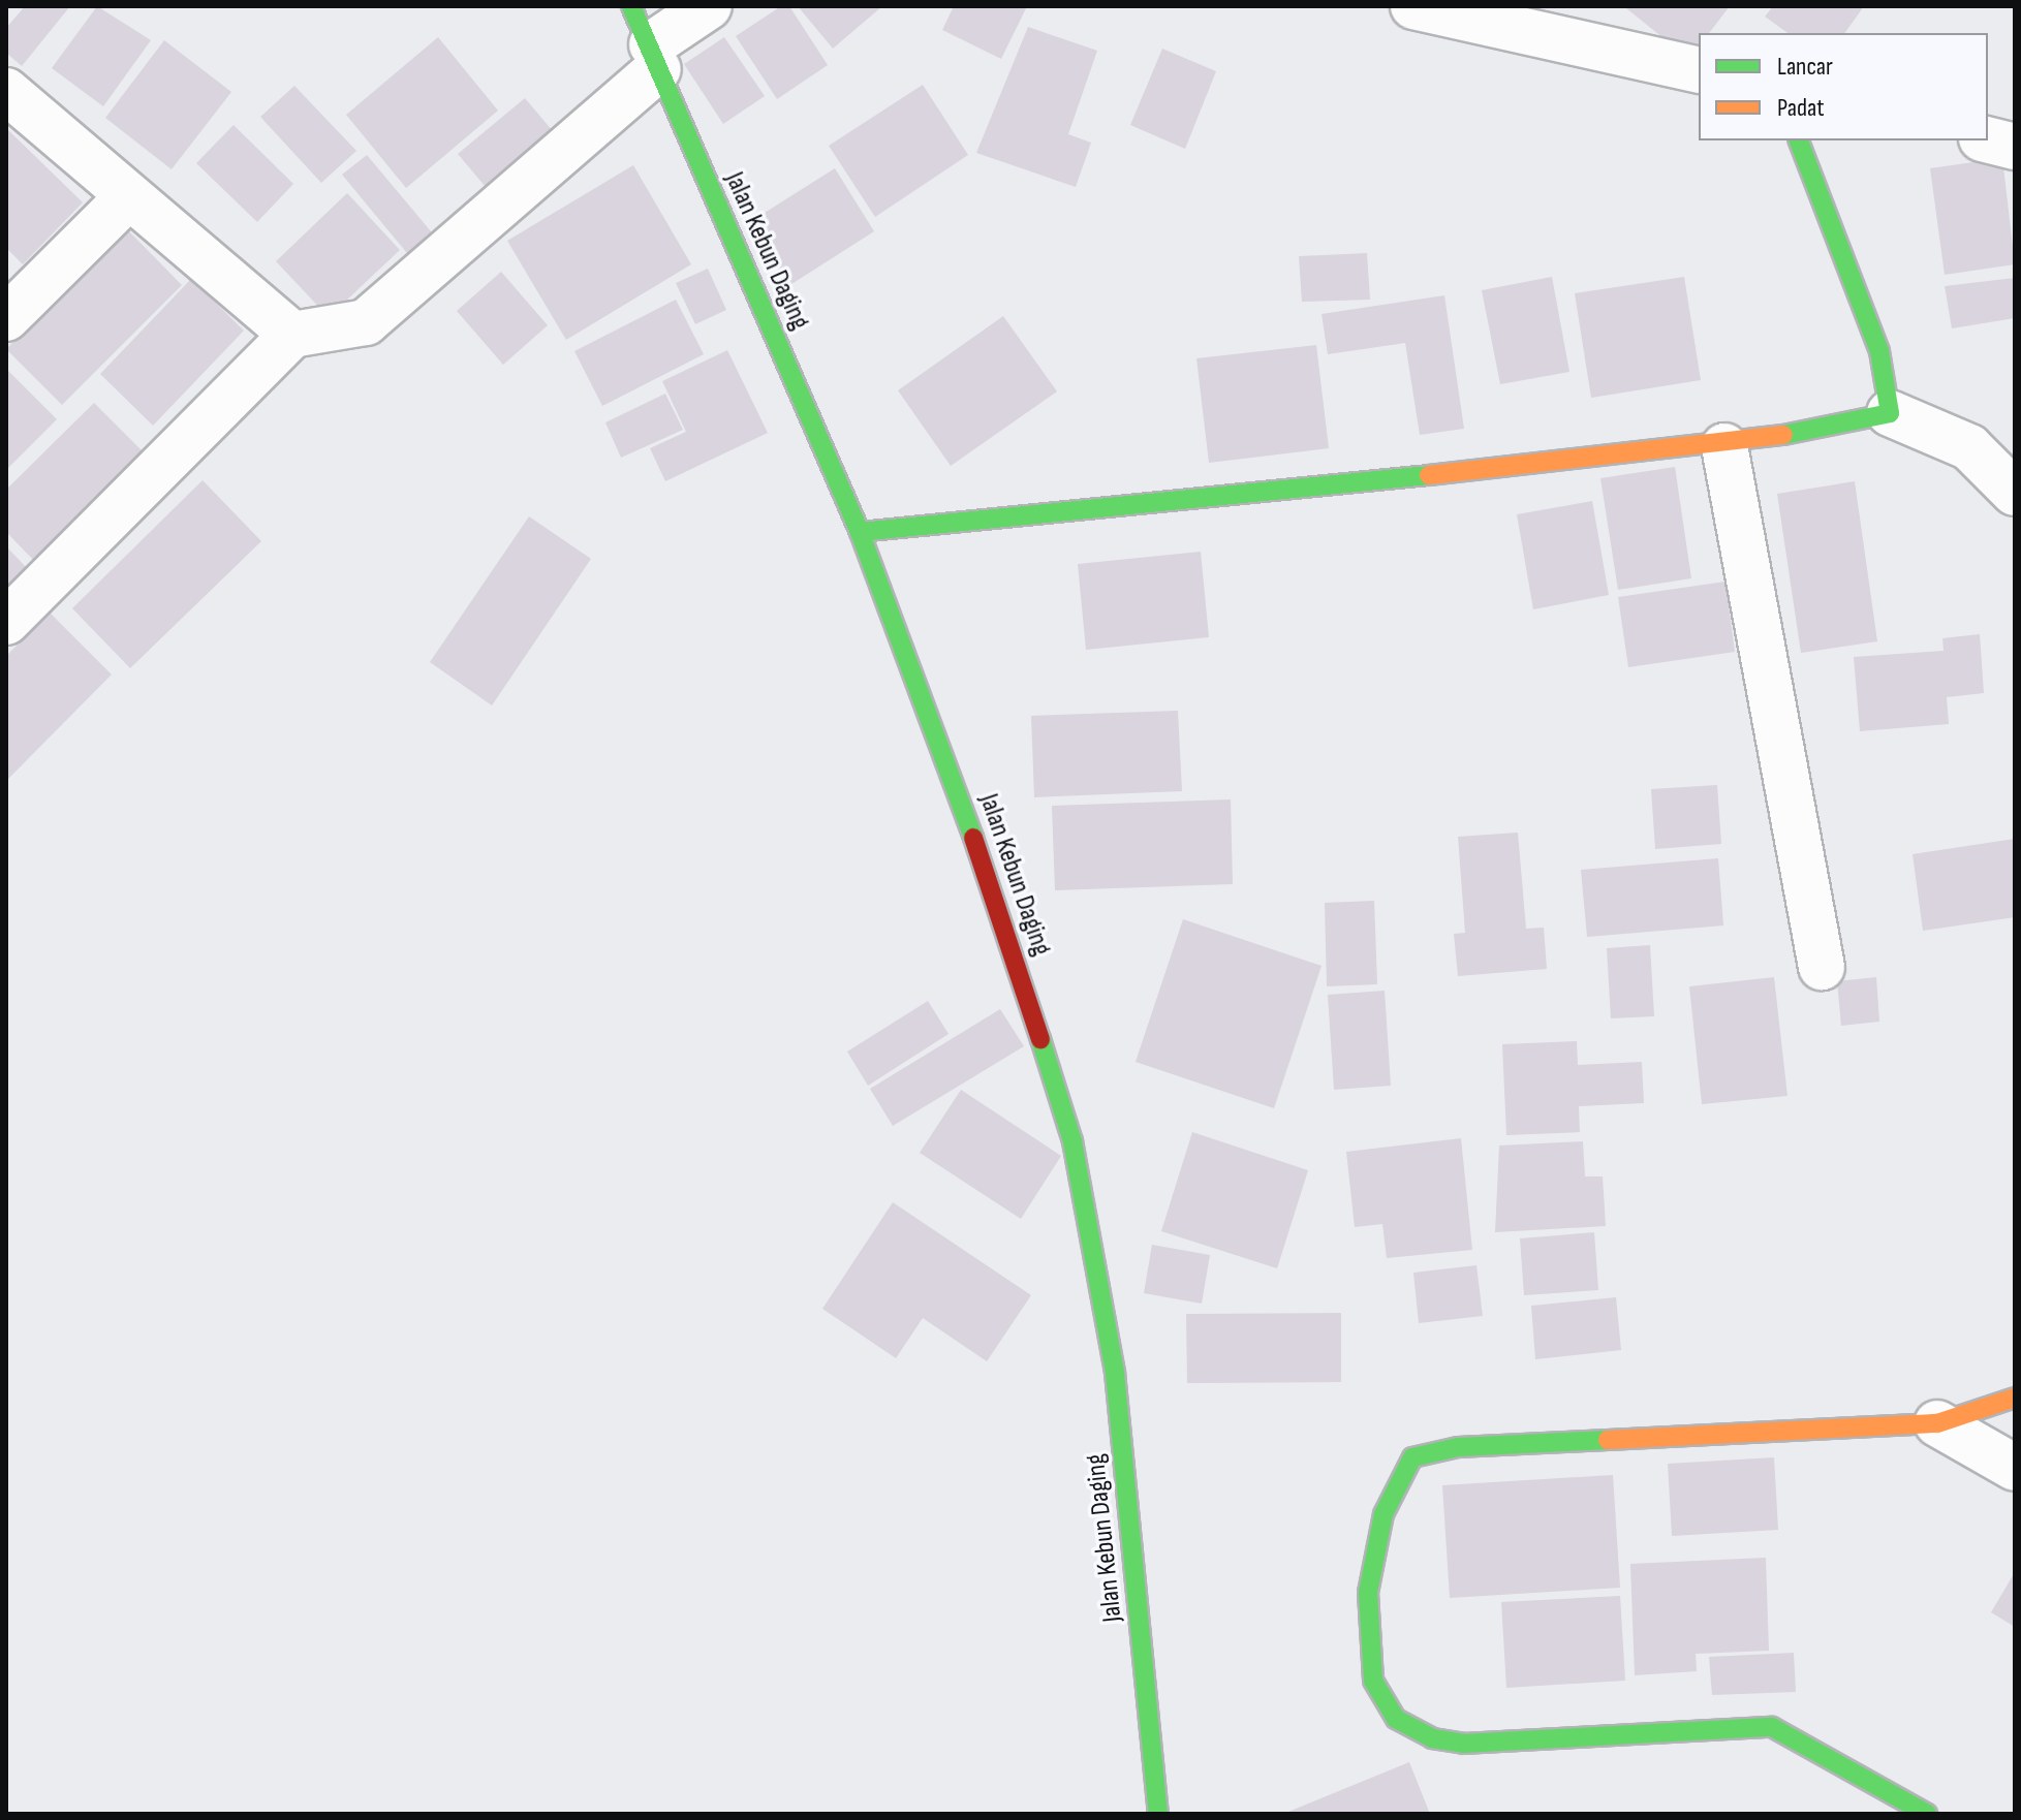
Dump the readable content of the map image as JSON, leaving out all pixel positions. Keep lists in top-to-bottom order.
{
  "streets": {
    "street": ["Jalan Kebun Daging"]
  },
  "legend": ["Lancar", "Padat"]
}
